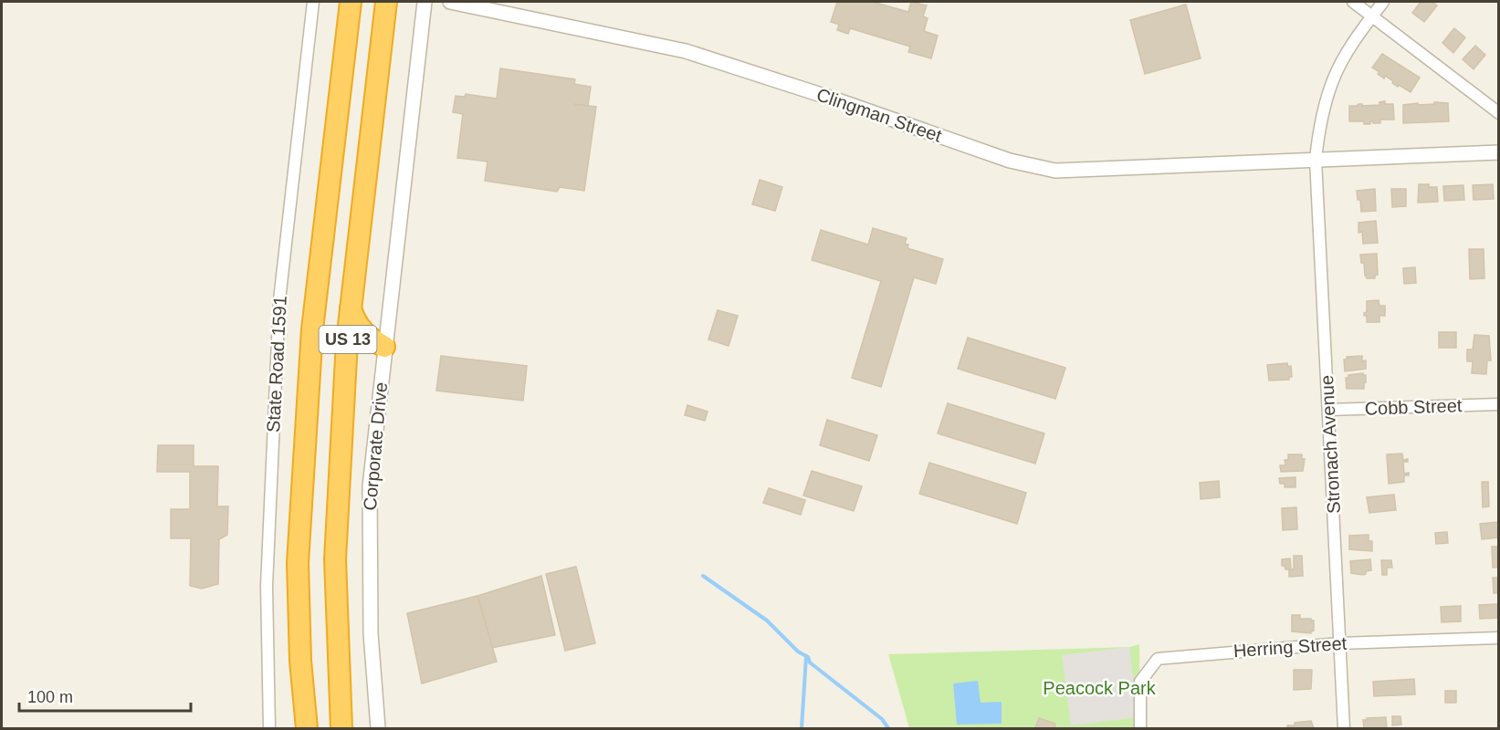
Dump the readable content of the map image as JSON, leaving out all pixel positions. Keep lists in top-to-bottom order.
{
  "streets": {
    "highway": ["US 13"],
    "street": [
      "Clingman Street",
      "State Road 1591",
      "Cobb Street",
      "Stronach Avenue",
      "Corporate Drive",
      "Herring Street"
    ]
  },
  "crossings": [
    ["Clingman Street", "Stronach Avenue"],
    ["Cobb Street", "Stronach Avenue"],
    ["Stronach Avenue", "Herring Street"]
  ],
  "parks": ["Peacock Park"],
  "scale_bar": "100 m"
}
